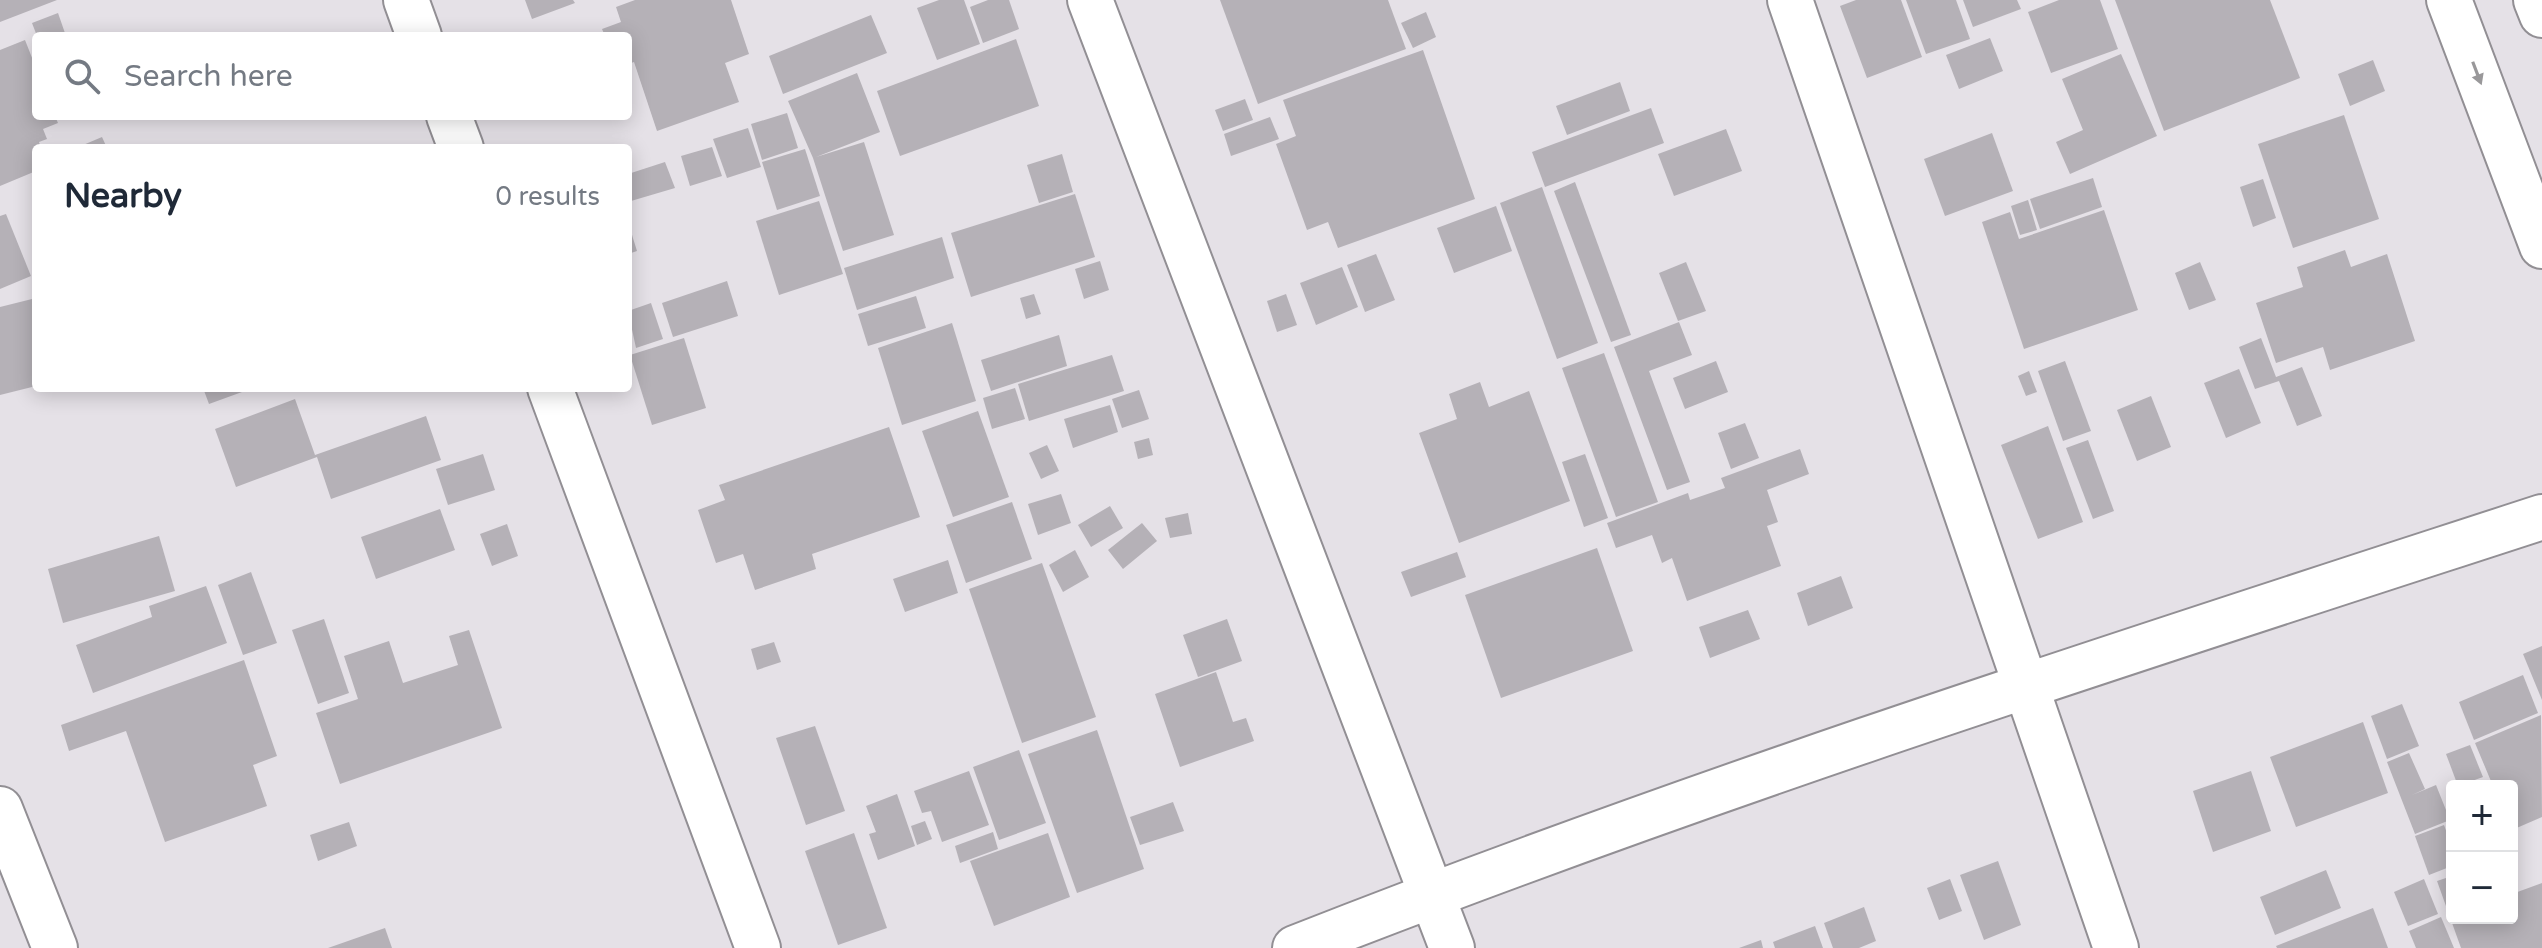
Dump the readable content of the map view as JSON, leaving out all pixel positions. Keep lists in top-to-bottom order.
{
  "page": {
    "search": "Search here",
    "heading": ["Nearby", "0 results"],
    "map_buttons": ["+", "−"]
  }
}
